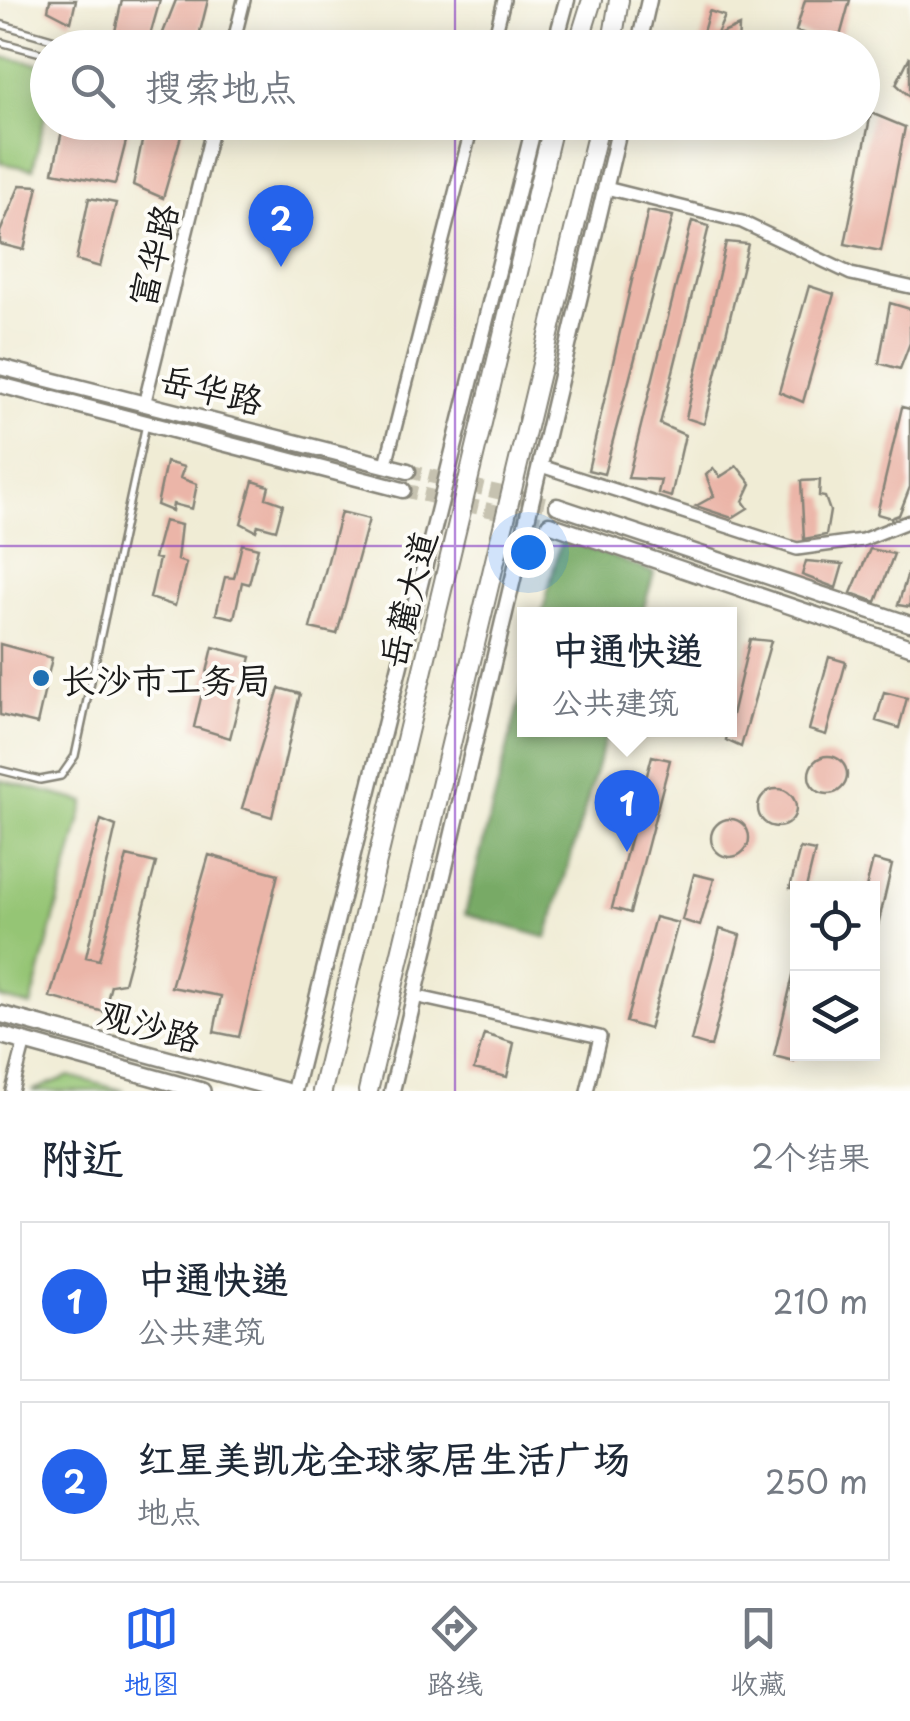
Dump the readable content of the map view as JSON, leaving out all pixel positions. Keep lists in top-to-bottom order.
{
  "streets": {
    "highway": ["岳麓大道"],
    "main road": ["观沙路"],
    "street": ["富华路", "岳华路"]
  },
  "crossings": [
    ["富华路", "岳华路"]
  ],
  "places": ["长沙市工务局"],
  "page": {
    "search": "搜索地点",
    "pins": ["2", "1"],
    "popup": ["中通快递", "公共建筑"],
    "heading": ["附近", "2个结果"],
    "list": [
      {
        "mark": "1",
        "name": "中通快递",
        "note": "公共建筑",
        "value": "210 m"
      },
      {
        "mark": "2",
        "name": "红星美凯龙全球家居生活广场",
        "note": "地点",
        "value": "250 m"
      }
    ],
    "nav": ["地图", "路线", "收藏"]
  }
}
